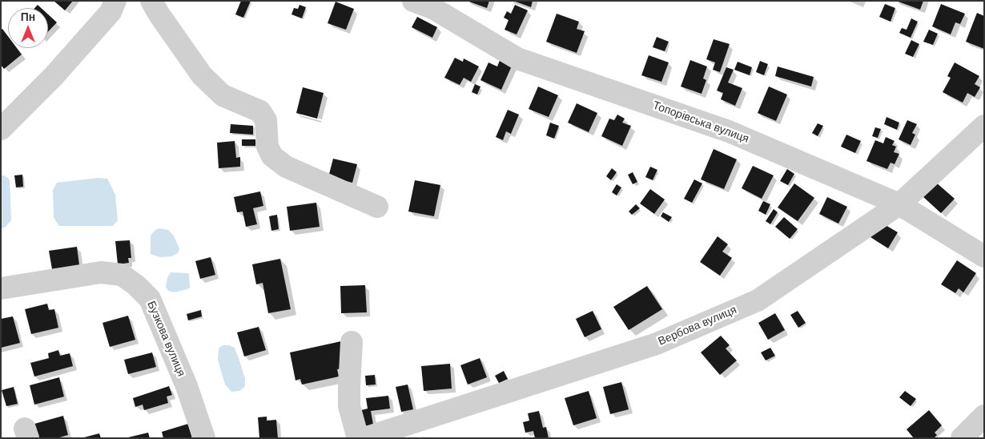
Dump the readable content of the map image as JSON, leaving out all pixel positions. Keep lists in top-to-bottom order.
{
  "streets": {
    "street": ["Топорівська вулиця", "Вербова вулиця", "Бузкова вулиця"]
  },
  "crossings": [
    ["Топорівська вулиця", "Вербова вулиця"]
  ],
  "north": "top"
}
